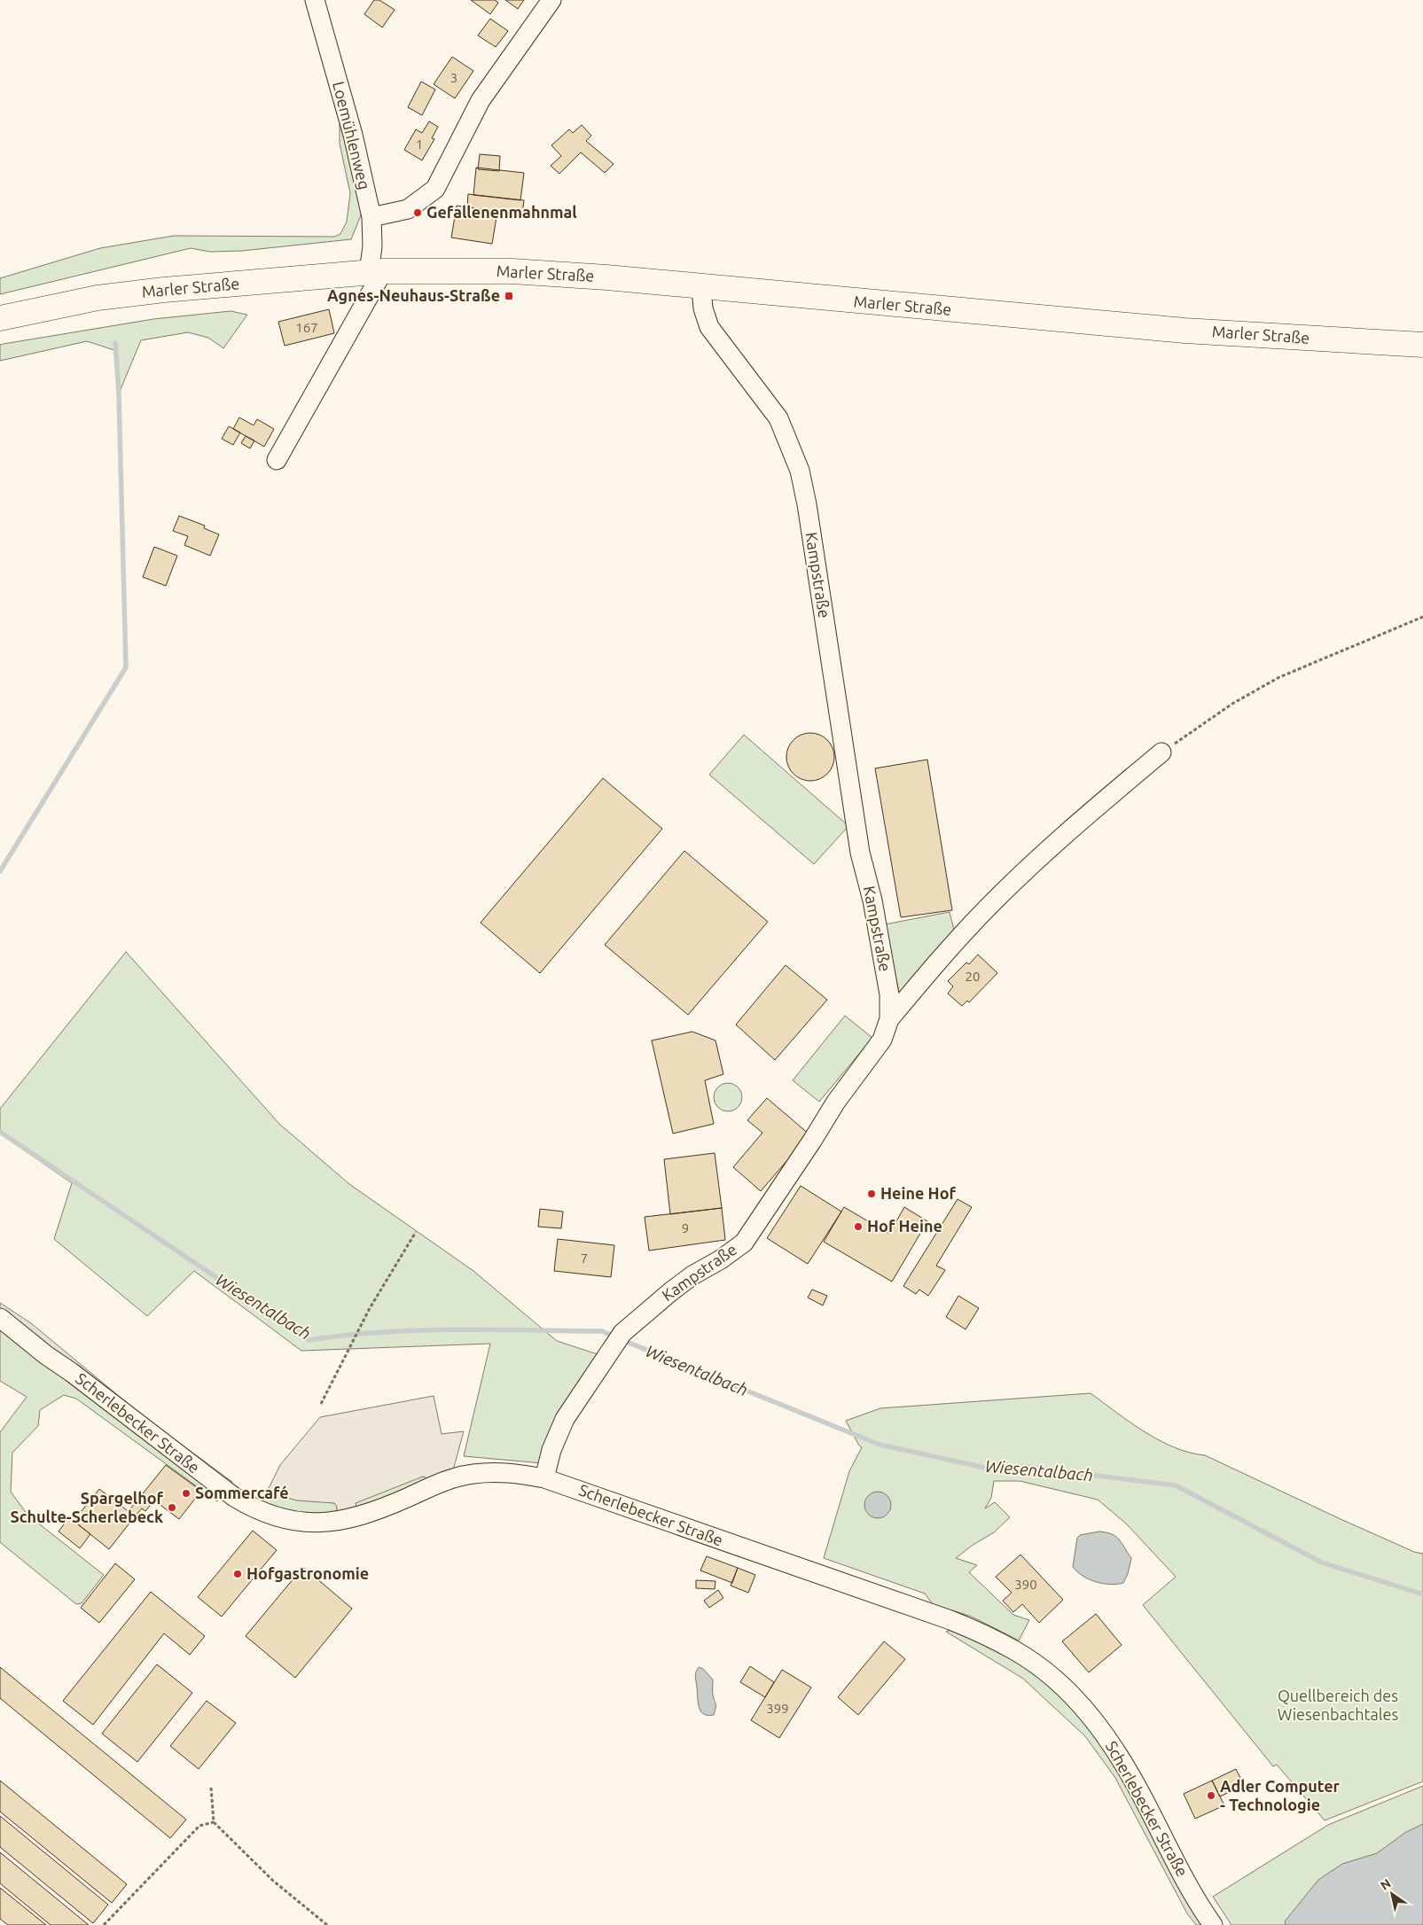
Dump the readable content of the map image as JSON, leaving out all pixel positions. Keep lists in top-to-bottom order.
{
  "streets": {
    "main road": ["Marler Straße"],
    "street": ["Loemühlenweg", "Kampstraße", "Scherlebecker Straße"]
  },
  "crossings": [
    ["Loemühlenweg", "Marler Straße"],
    ["Marler Straße", "Kampstraße"],
    ["Kampstraße", "Scherlebecker Straße"]
  ],
  "water": ["Wiesentalbach"],
  "parks": ["Quellbereich des Wiesenbachtales"],
  "places": {
    "other": [
      "Gefallenenmahnmal",
      "Heine Hof",
      "Hof Heine",
      "Sommercafé",
      "Spargelhof Schulte-Scherlebeck",
      "Hofgastronomie",
      "Adler Computer - Technologie"
    ],
    "transit": ["Agnes-Neuhaus-Straße"]
  },
  "house_numbers": [
    "3",
    "1",
    "167",
    "20",
    "9",
    "7",
    "390",
    "399"
  ],
  "north": "top left"
}
